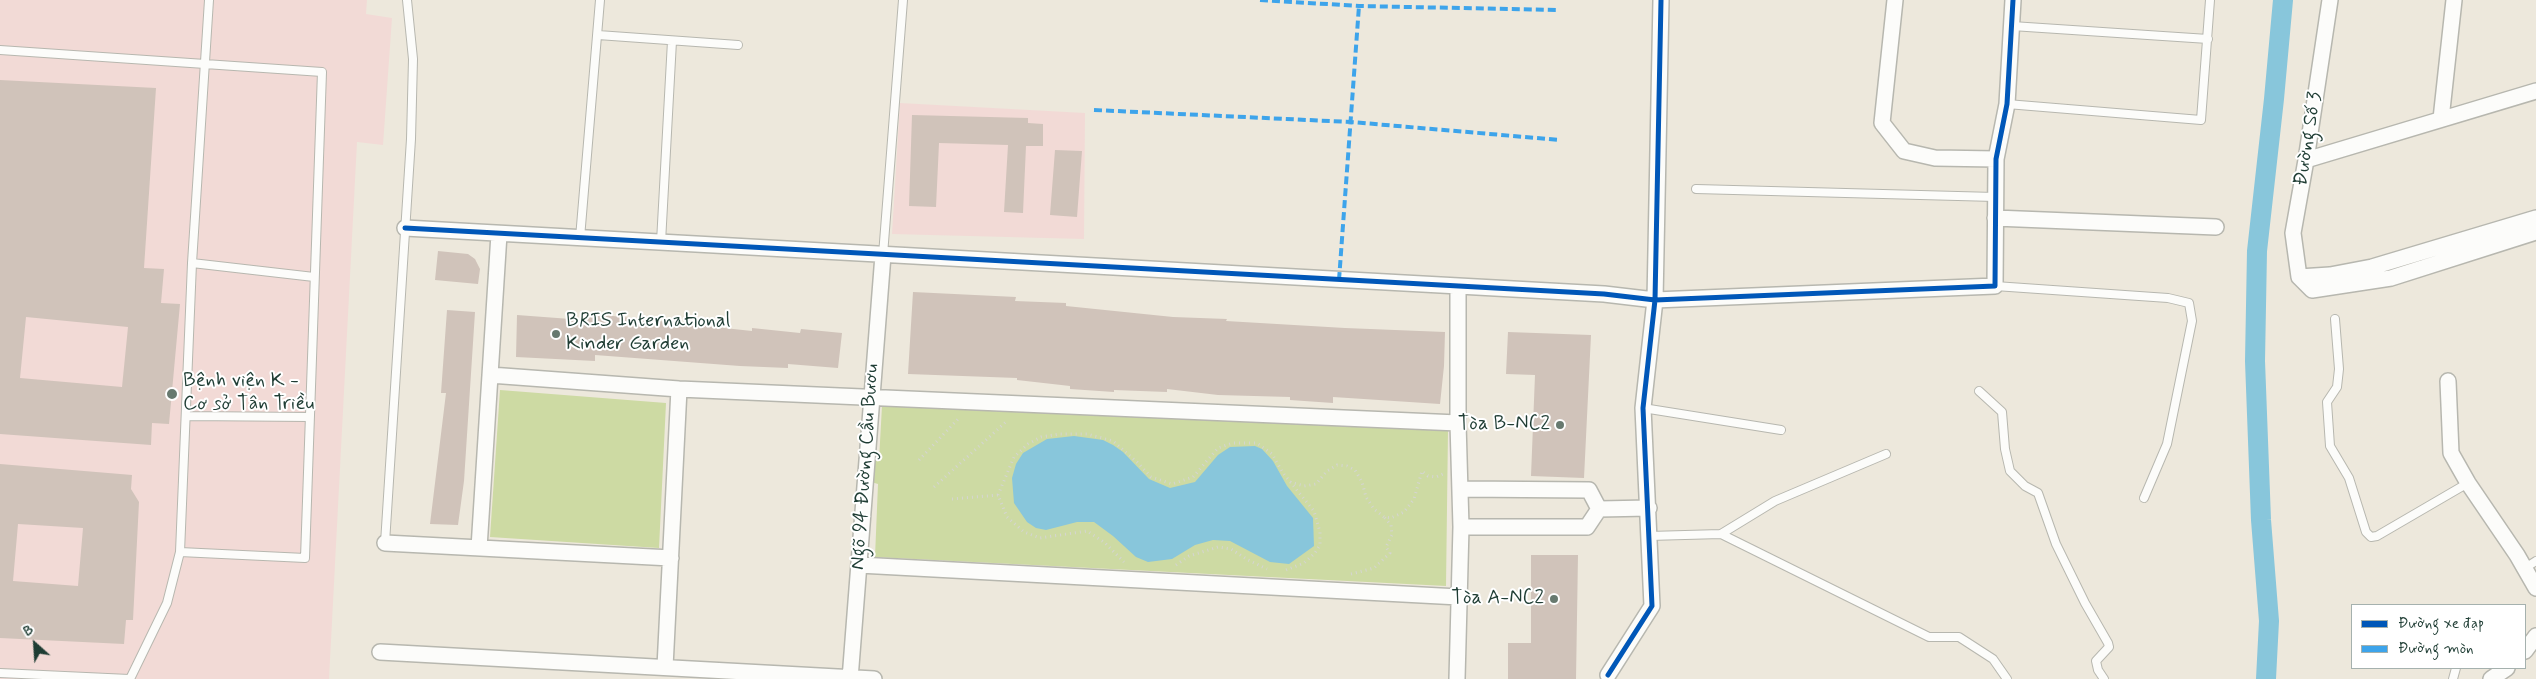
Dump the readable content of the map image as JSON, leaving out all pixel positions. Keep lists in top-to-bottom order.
{
  "streets": {
    "street": ["Đường Số 3", "Ngõ 94 Đường Cầu Bươu"]
  },
  "places": [
    "BRIS International Kinder Garden",
    "Bệnh viện K - Cơ sở Tân Triều",
    "Tòa B-NC2",
    "Tòa A-NC2"
  ],
  "legend": ["Đường xe đạp", "Đường mòn"],
  "north": "top left"
}
